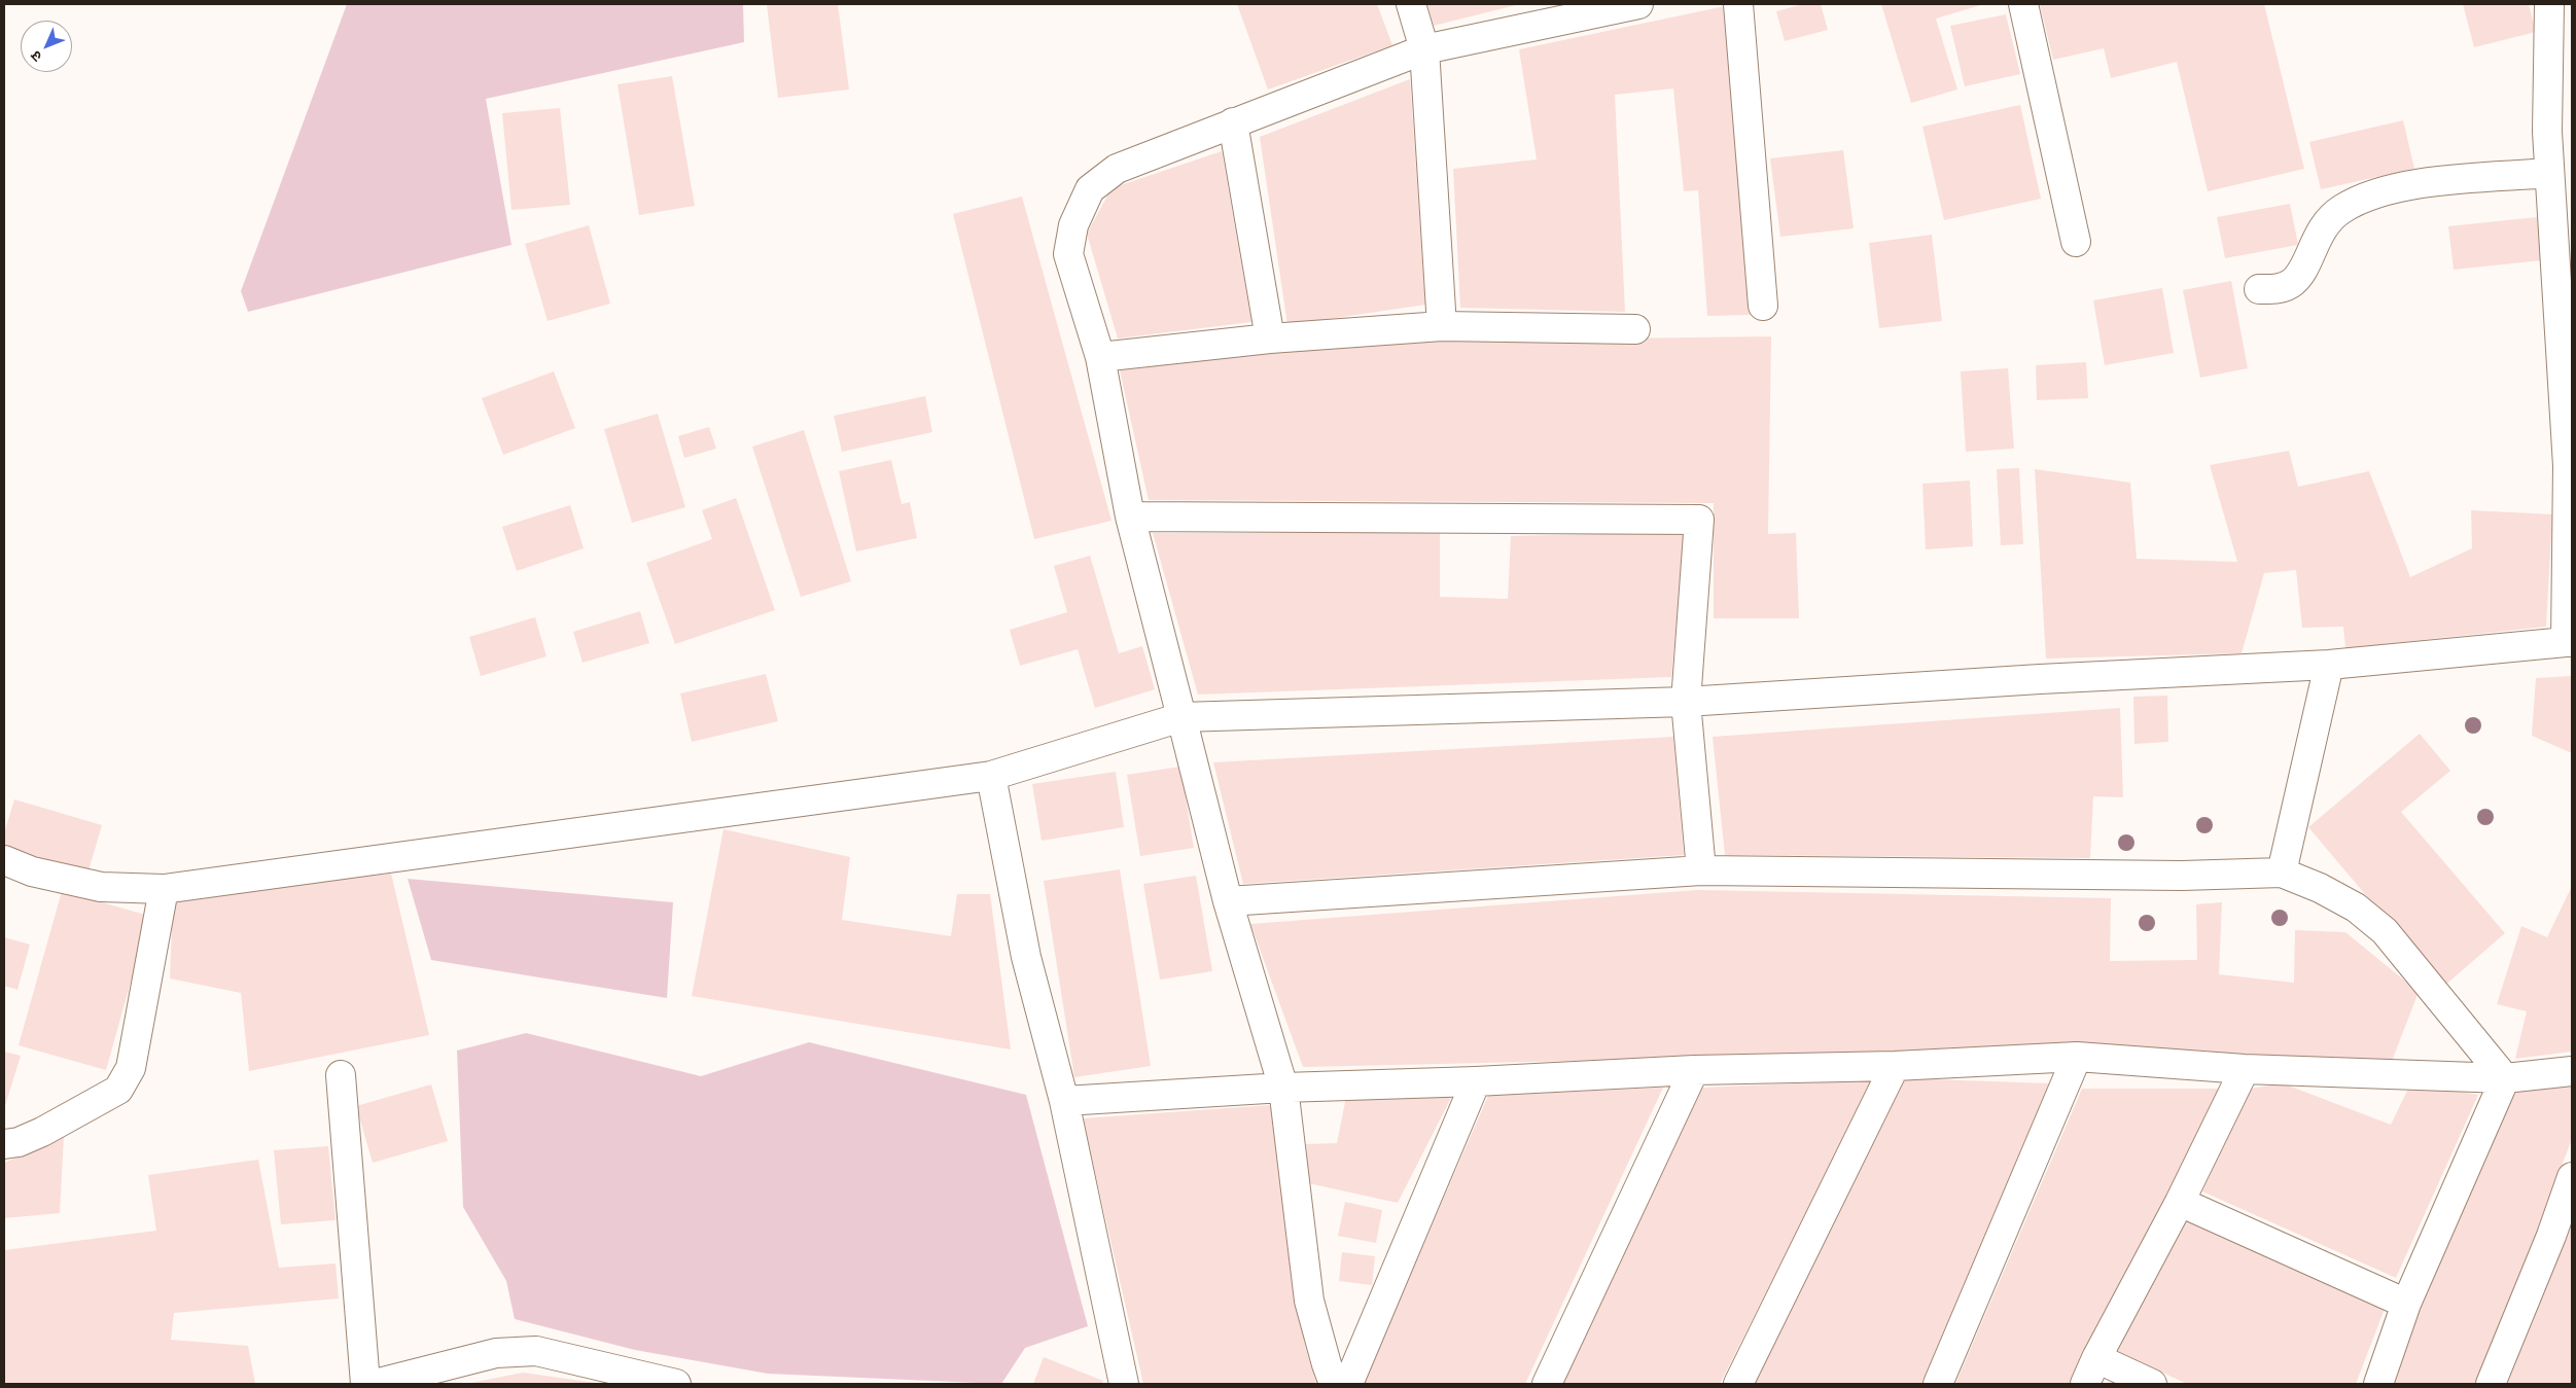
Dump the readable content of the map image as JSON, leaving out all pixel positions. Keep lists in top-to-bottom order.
{
  "north": "bottom left"
}
